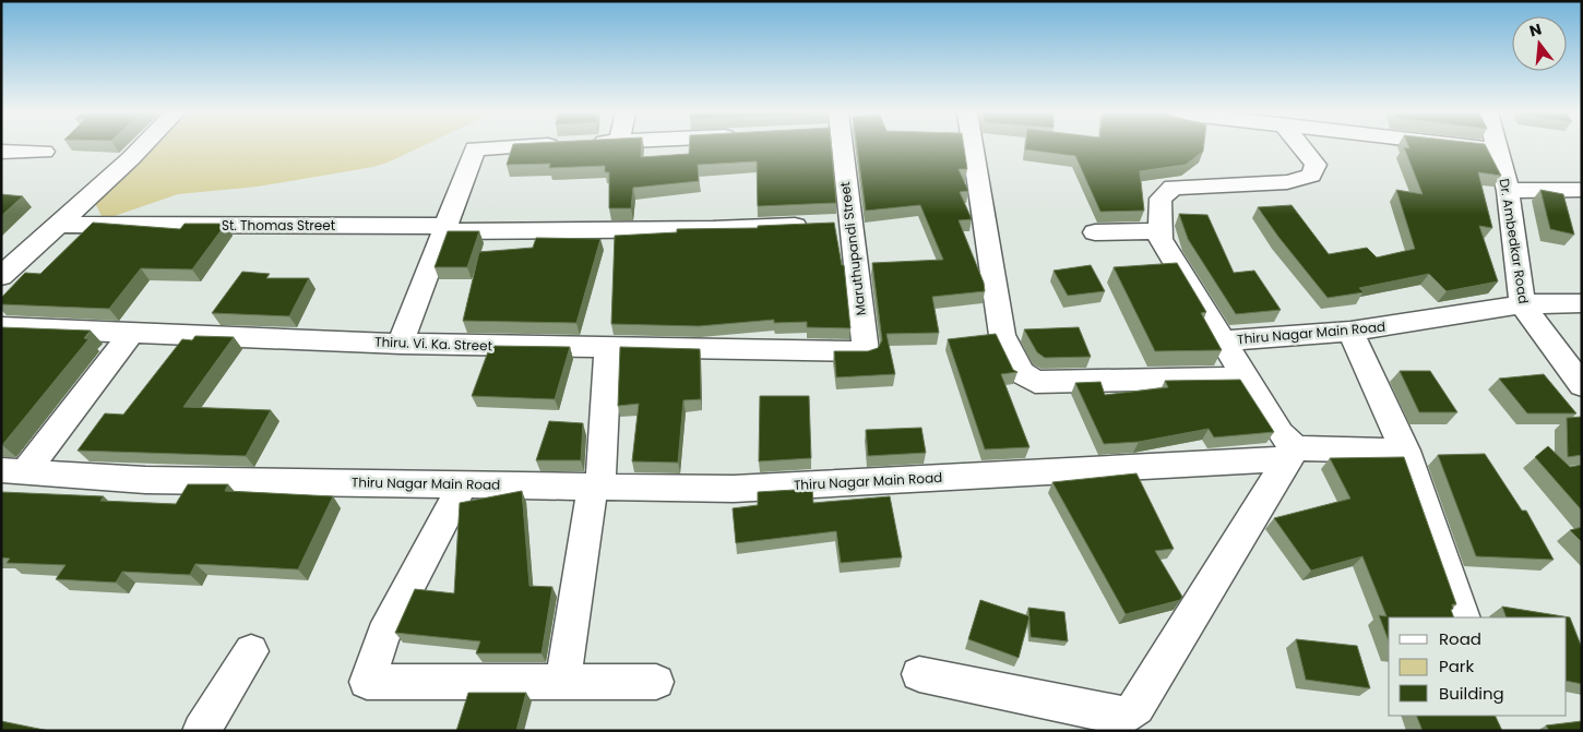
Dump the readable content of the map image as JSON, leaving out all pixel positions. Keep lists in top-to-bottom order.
{
  "streets": {
    "street": [
      "St. Thomas Street",
      "Dr. Ambedkar Road",
      "Maruthupandi Street",
      "Thiru Nagar Main Road",
      "Thiru. Vi. Ka. Street"
    ]
  },
  "crossings": [
    ["St. Thomas Street", "Maruthupandi Street"],
    ["Dr. Ambedkar Road", "Thiru Nagar Main Road"],
    ["Maruthupandi Street", "Thiru. Vi. Ka. Street"]
  ],
  "legend": ["Road", "Park", "Building"],
  "north": "top"
}
